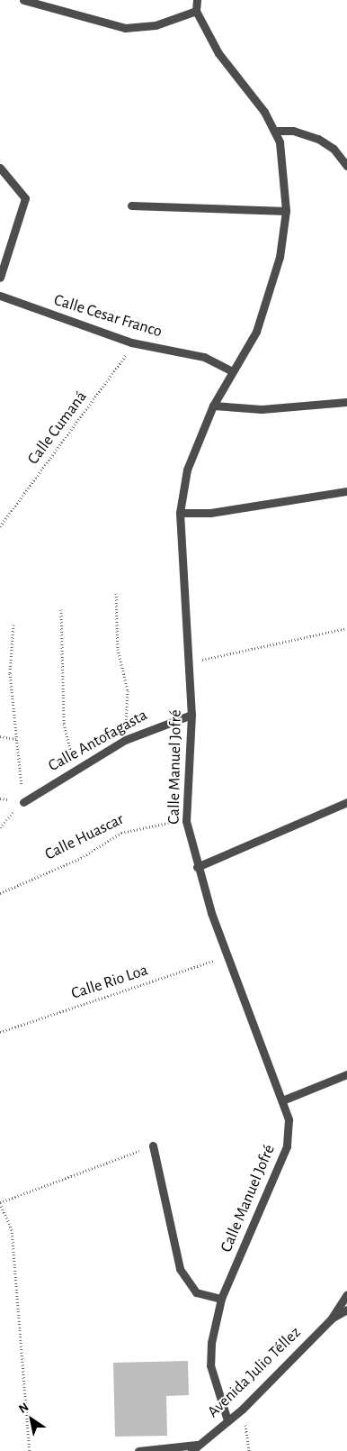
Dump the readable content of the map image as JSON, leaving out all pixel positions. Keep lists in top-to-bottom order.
{
  "streets": {
    "street": [
      "Calle Cesar Franco",
      "Calle Antofagasta",
      "Calle Manuel Jofré",
      "Avenida Julio Téllez"
    ],
    "path": ["Calle Cumaná", "Calle Huascar", "Calle Rio Loa"]
  },
  "crossings": [
    ["Calle Cesar Franco", "Calle Cumaná"],
    ["Calle Cesar Franco", "Calle Manuel Jofré"],
    ["Calle Antofagasta", "Calle Manuel Jofré"],
    ["Calle Manuel Jofré", "Calle Huascar"],
    ["Calle Manuel Jofré", "Calle Rio Loa"],
    ["Calle Manuel Jofré", "Avenida Julio Téllez"]
  ],
  "north": "top left"
}
